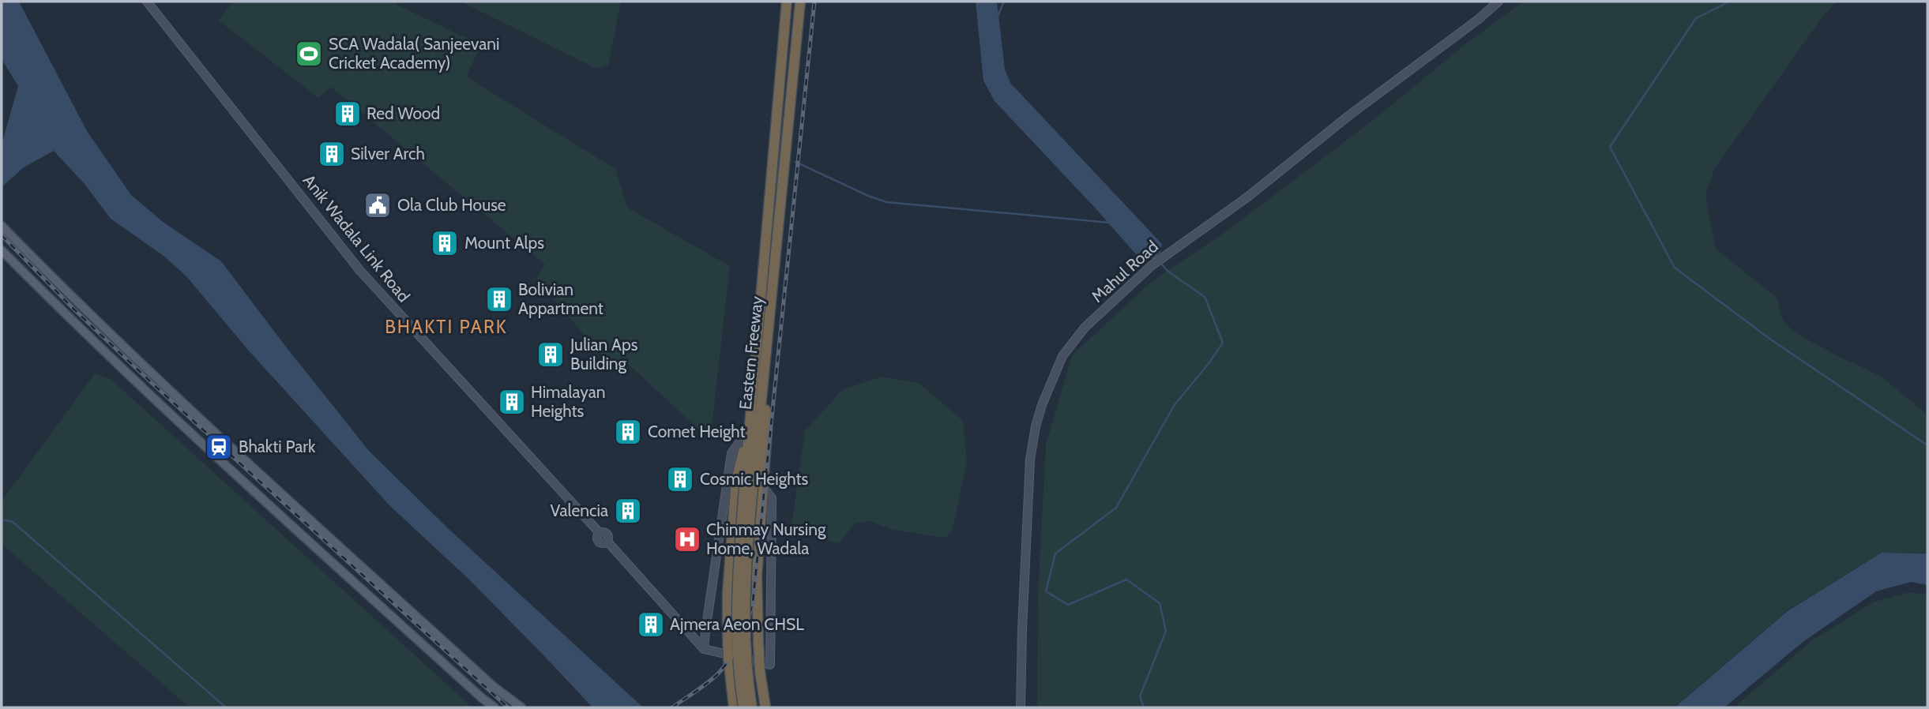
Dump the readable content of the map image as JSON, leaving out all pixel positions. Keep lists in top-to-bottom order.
{
  "streets": {
    "highway": ["Eastern Freeway"],
    "street": ["Anik Wadala Link Road", "Mahul Road"]
  },
  "districts": ["BHAKTI PARK"],
  "places": {
    "sports": ["SCA Wadala( Sanjeevani Cricket Academy)"],
    "building": [
      "Red Wood",
      "Silver Arch",
      "Mount Alps",
      "Bolivian Appartment",
      "Julian Aps Building",
      "Himalayan Heights",
      "Comet Height",
      "Cosmic Heights",
      "Valencia",
      "Ajmera Aeon CHSL"
    ],
    "public building": ["Ola Club House"],
    "station": ["Bhakti Park"],
    "hospital": ["Chinmay Nursing Home, Wadala"]
  }
}
